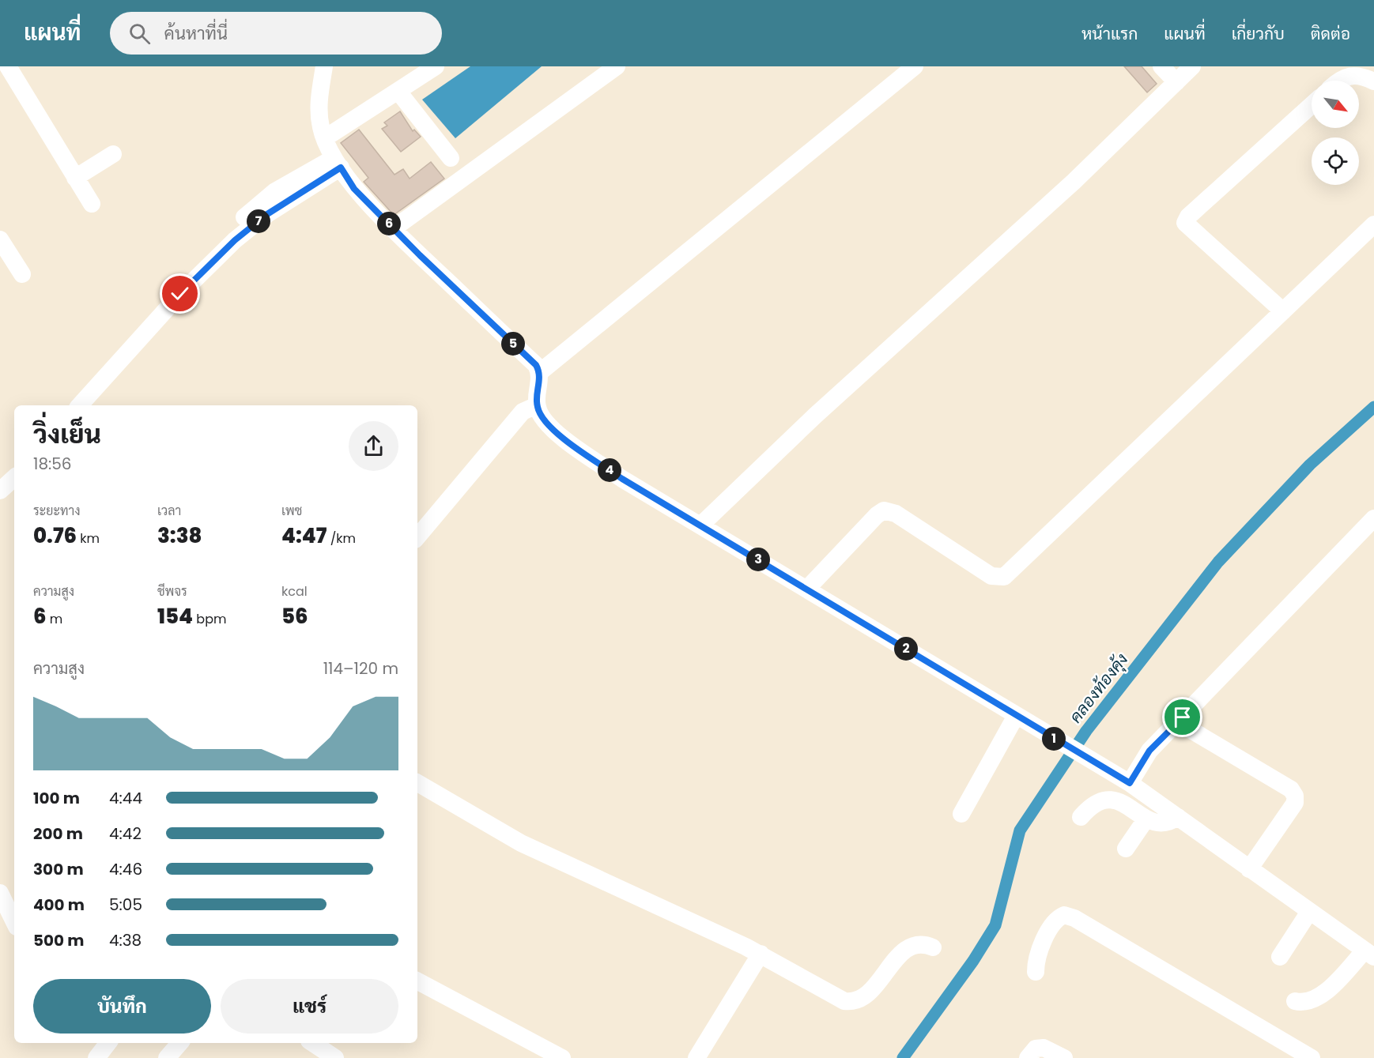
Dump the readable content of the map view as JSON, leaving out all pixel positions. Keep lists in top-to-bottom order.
{
  "water": ["คลองท้องคุ้ง"],
  "north": "bottom right",
  "page": {
    "header": "แผนที่",
    "search": "ค้นหาที่นี่",
    "nav": [
      "หน้าแรก",
      "แผนที่",
      "เกี่ยวกับ",
      "ติดต่อ"
    ],
    "pins": [
      "7",
      "6",
      "5",
      "4",
      "3",
      "2",
      "1"
    ],
    "heading": ["วิ่งเย็น", "18:56"],
    "stats": [
      ["ระยะทาง", "0.76 km"],
      ["เวลา", "3:38"],
      ["เพซ", "4:47 /km"],
      ["ความสูง", "6 m"],
      ["ชีพจร", "154 bpm"],
      ["kcal", "56"]
    ],
    "chart": ["ความสูง", "114–120 m"],
    "list": [
      {
        "name": "100 m",
        "note": "4:44"
      },
      {
        "name": "200 m",
        "note": "4:42"
      },
      {
        "name": "300 m",
        "note": "4:46"
      },
      {
        "name": "400 m",
        "note": "5:05"
      },
      {
        "name": "500 m",
        "note": "4:38"
      }
    ],
    "buttons": ["บันทึก", "แชร์"]
  }
}
